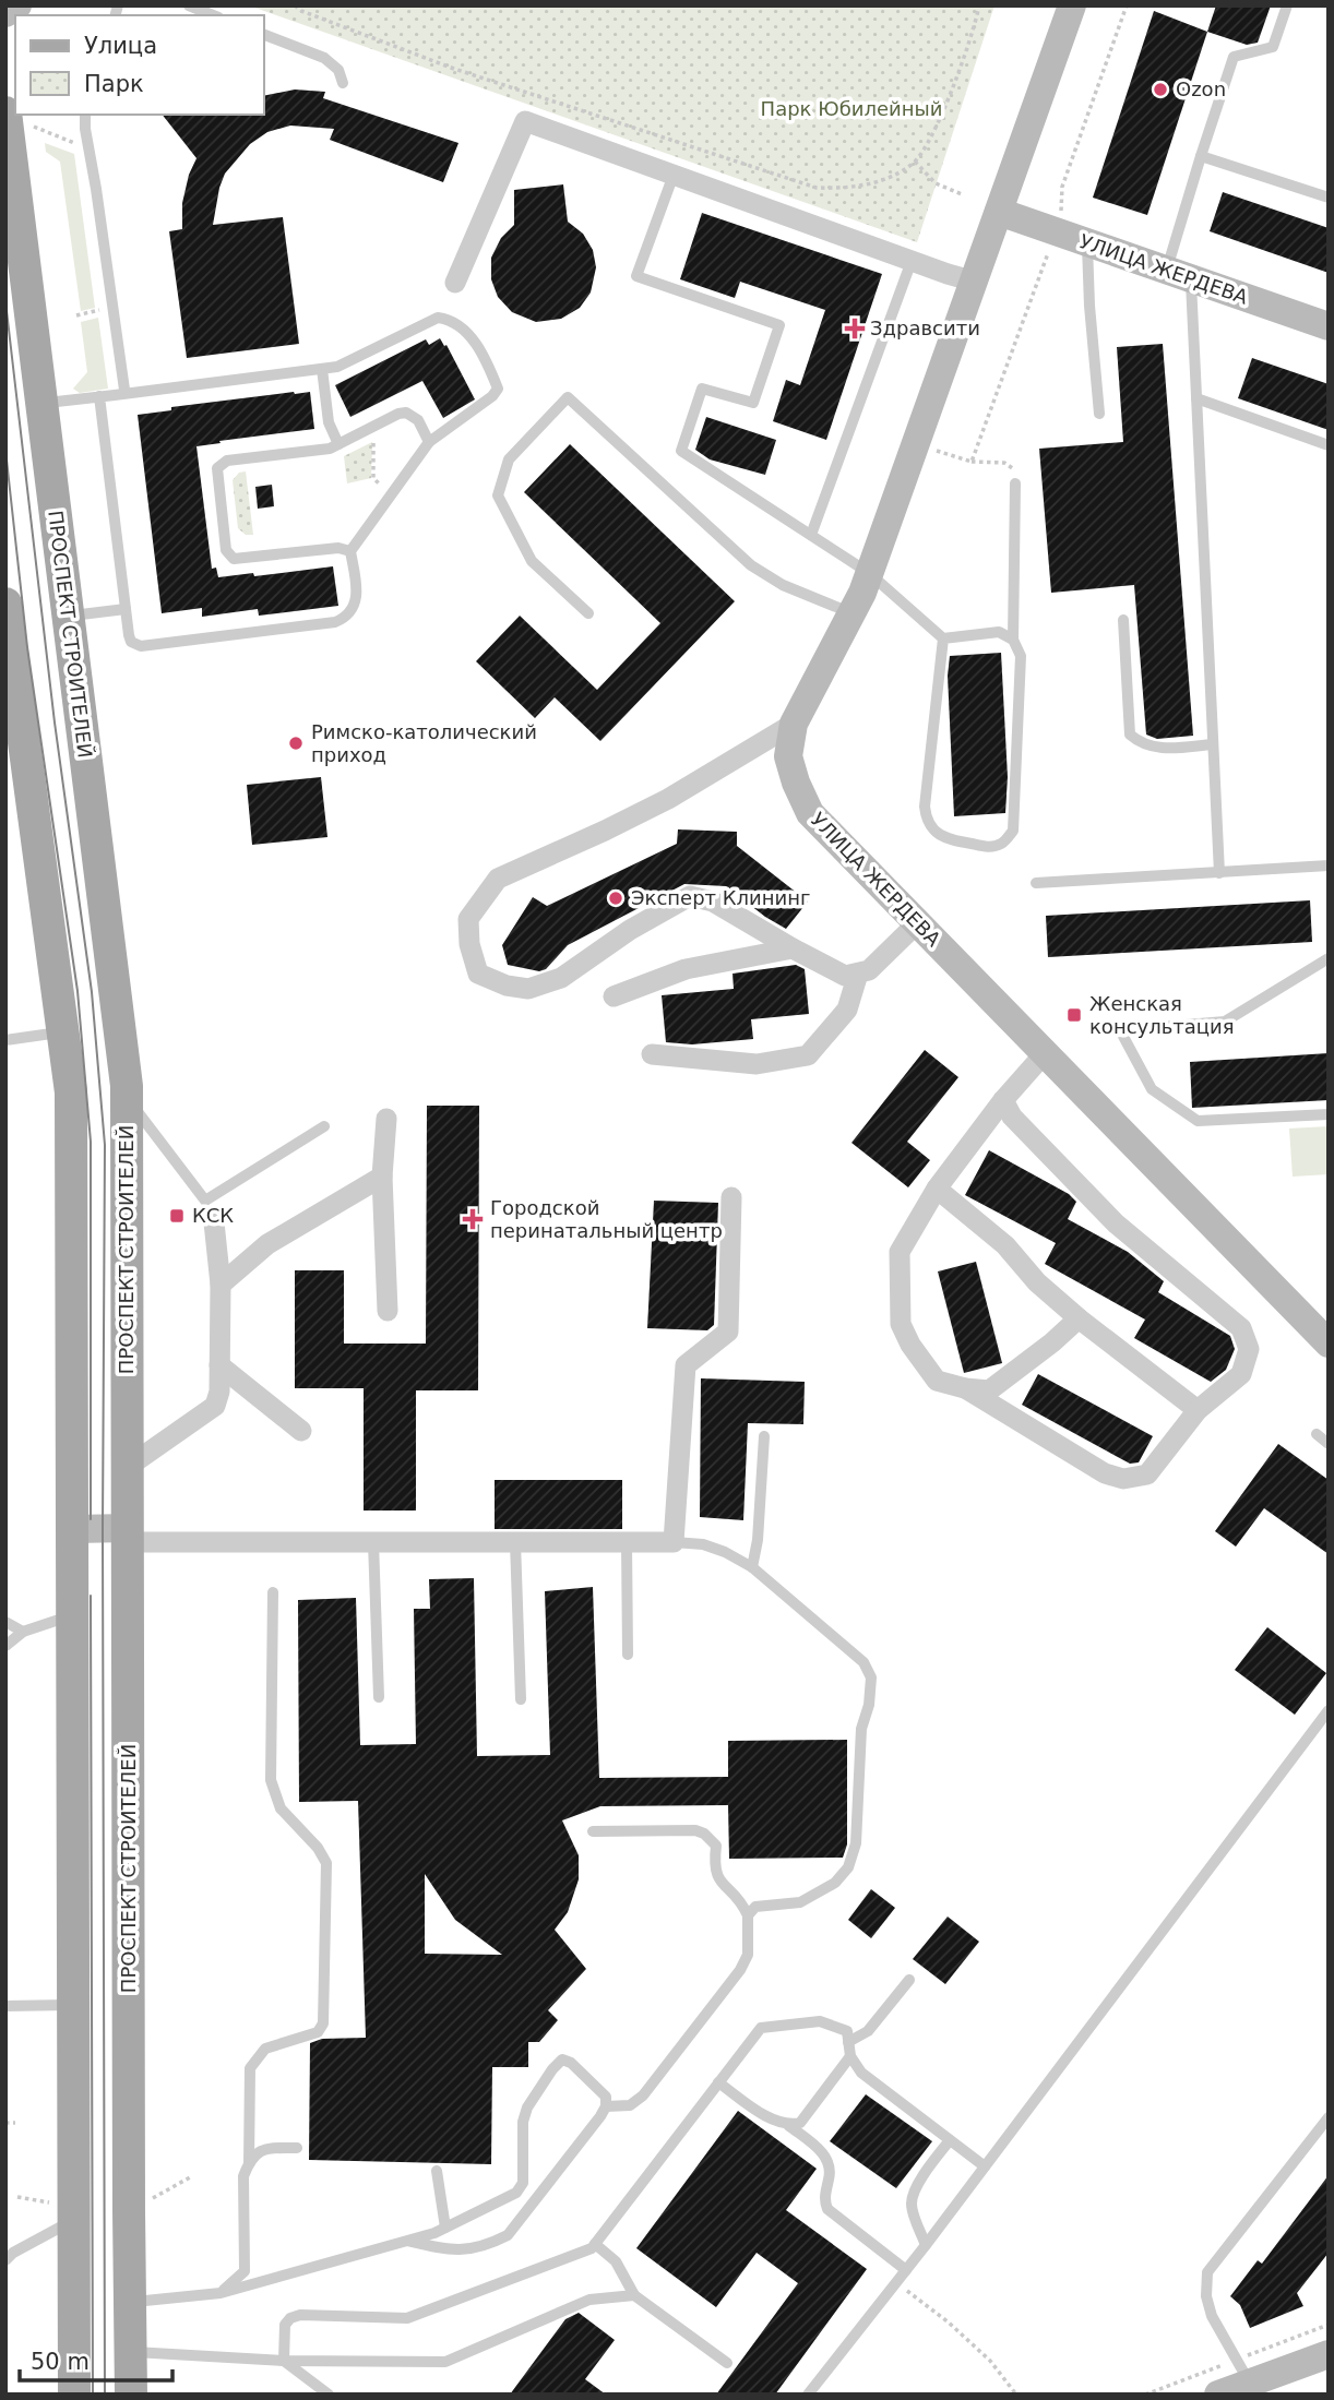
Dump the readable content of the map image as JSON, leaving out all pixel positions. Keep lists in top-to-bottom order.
{
  "streets": {
    "main road": ["УЛИЦА ЖЕРДЕВА", "ПРОСПЕКТ СТРОИТЕЛЕЙ"]
  },
  "parks": ["Парк Юбилейный"],
  "places": {
    "other": ["Ozon", "Римско-католический приход", "Эксперт Клининг"],
    "health": ["Здравсити", "Городской перинатальный центр"],
    "transit": ["Женская консультация", "КСК"]
  },
  "legend": ["Улица", "Парк"],
  "scale_bar": "50 m"
}
